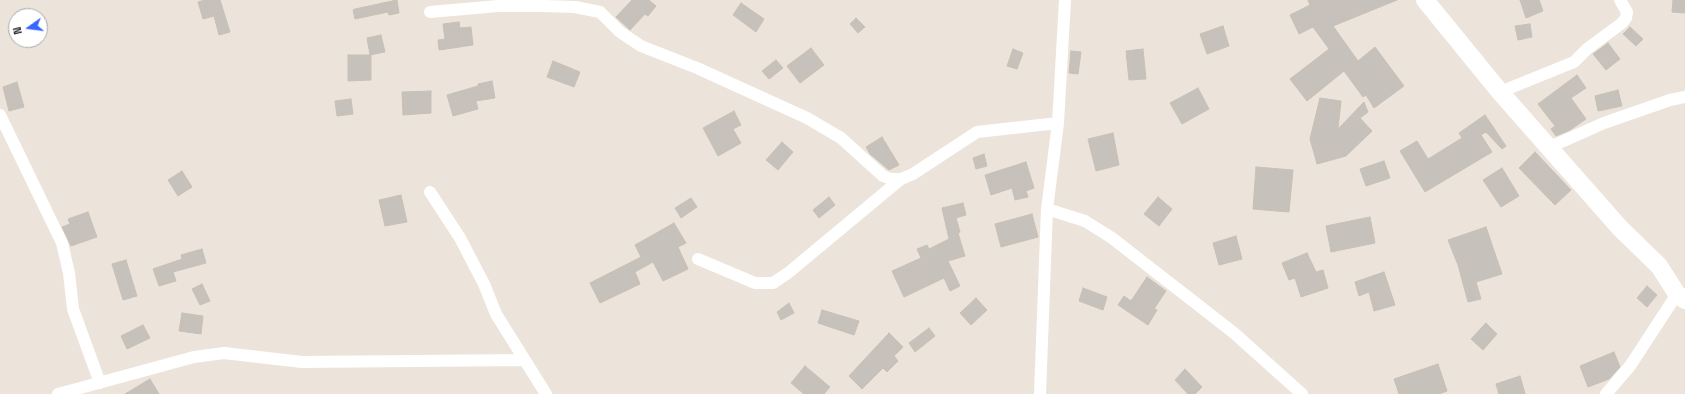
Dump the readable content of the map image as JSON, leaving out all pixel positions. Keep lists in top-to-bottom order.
{
  "north": "left"
}
